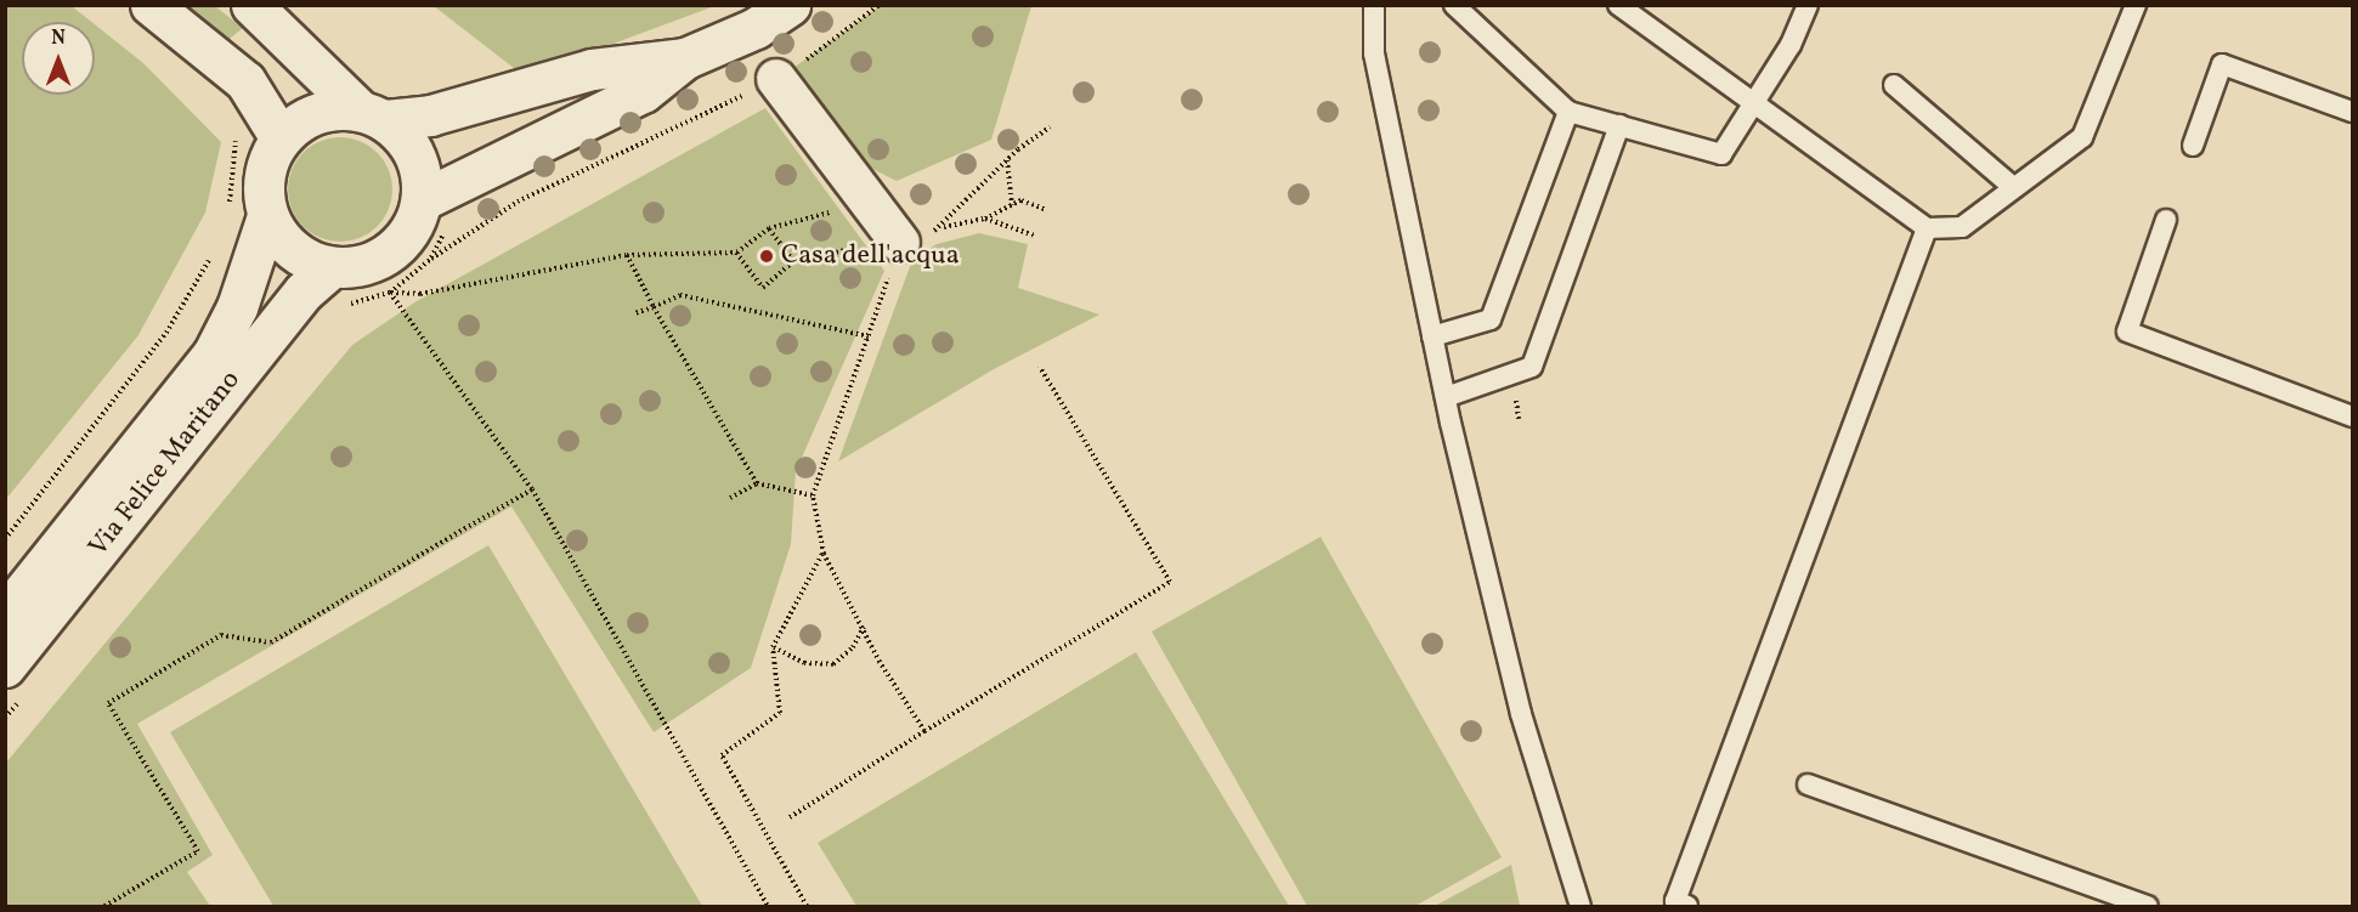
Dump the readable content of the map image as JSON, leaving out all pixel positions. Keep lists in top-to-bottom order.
{
  "streets": {
    "street": ["Via Felice Maritano"]
  },
  "places": ["Casa dell'acqua"],
  "north": "top"
}
